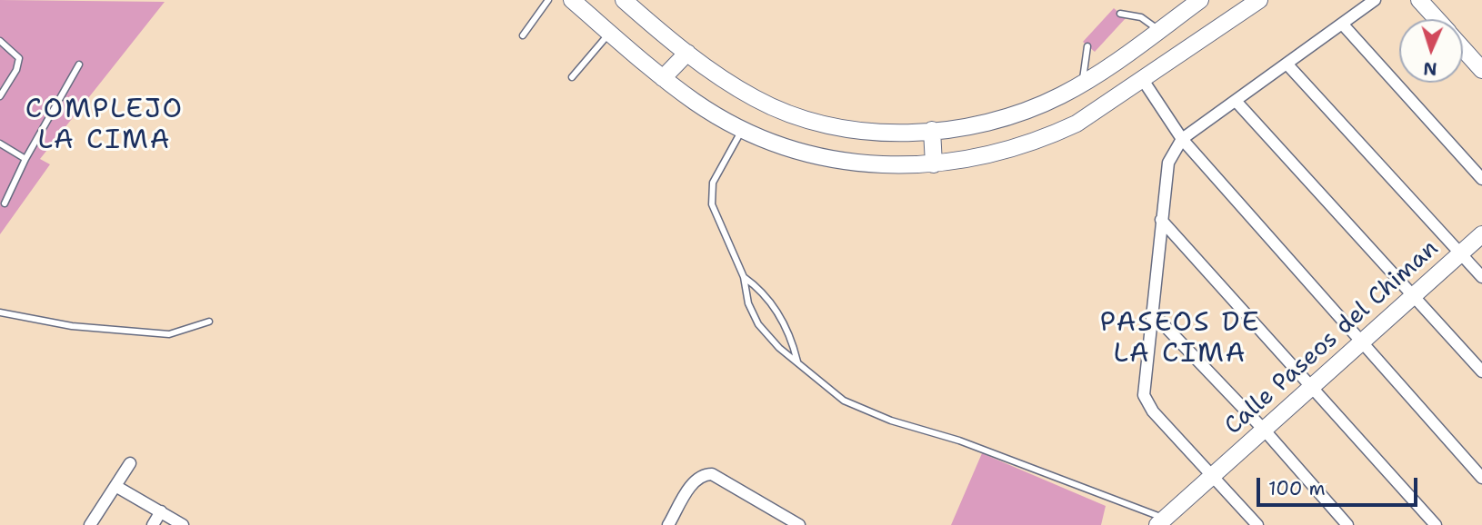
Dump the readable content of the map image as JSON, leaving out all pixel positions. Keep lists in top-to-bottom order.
{
  "streets": {
    "street": ["Calle Paseos del Chiman"]
  },
  "districts": ["COMPLEJO LA CIMA", "PASEOS DE LA CIMA"],
  "scale_bar": "100 m",
  "north": "bottom"
}
